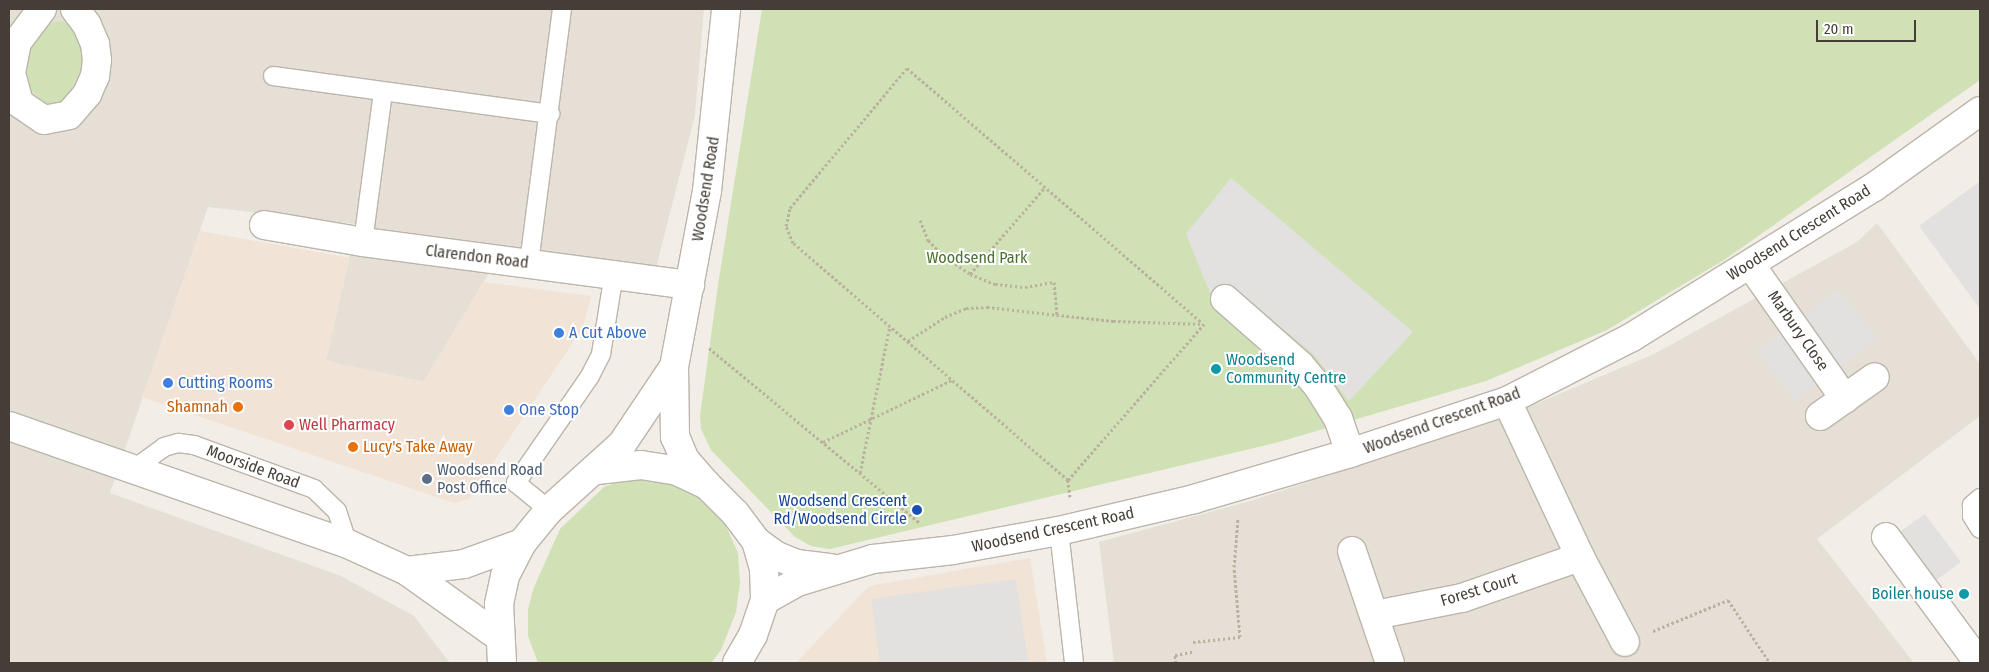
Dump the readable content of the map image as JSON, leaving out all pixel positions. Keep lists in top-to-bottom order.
{
  "streets": {
    "street": [
      "Woodsend Road",
      "Woodsend Crescent Road",
      "Clarendon Road",
      "Marbury Close",
      "Forest Court"
    ],
    "lane": ["Moorside Road"]
  },
  "crossings": [
    ["Woodsend Road", "Woodsend Crescent Road"],
    ["Woodsend Road", "Clarendon Road"],
    ["Woodsend Crescent Road", "Marbury Close"]
  ],
  "parks": ["Woodsend Park"],
  "places": [
    "A Cut Above",
    "Woodsend Community Centre",
    "Cutting Rooms",
    "Shamnah",
    "One Stop",
    "Well Pharmacy",
    "Lucy's Take Away",
    "Woodsend Road Post Office",
    "Woodsend Crescent Rd/Woodsend Circle",
    "Boiler house"
  ],
  "scale_bar": "20 m"
}
